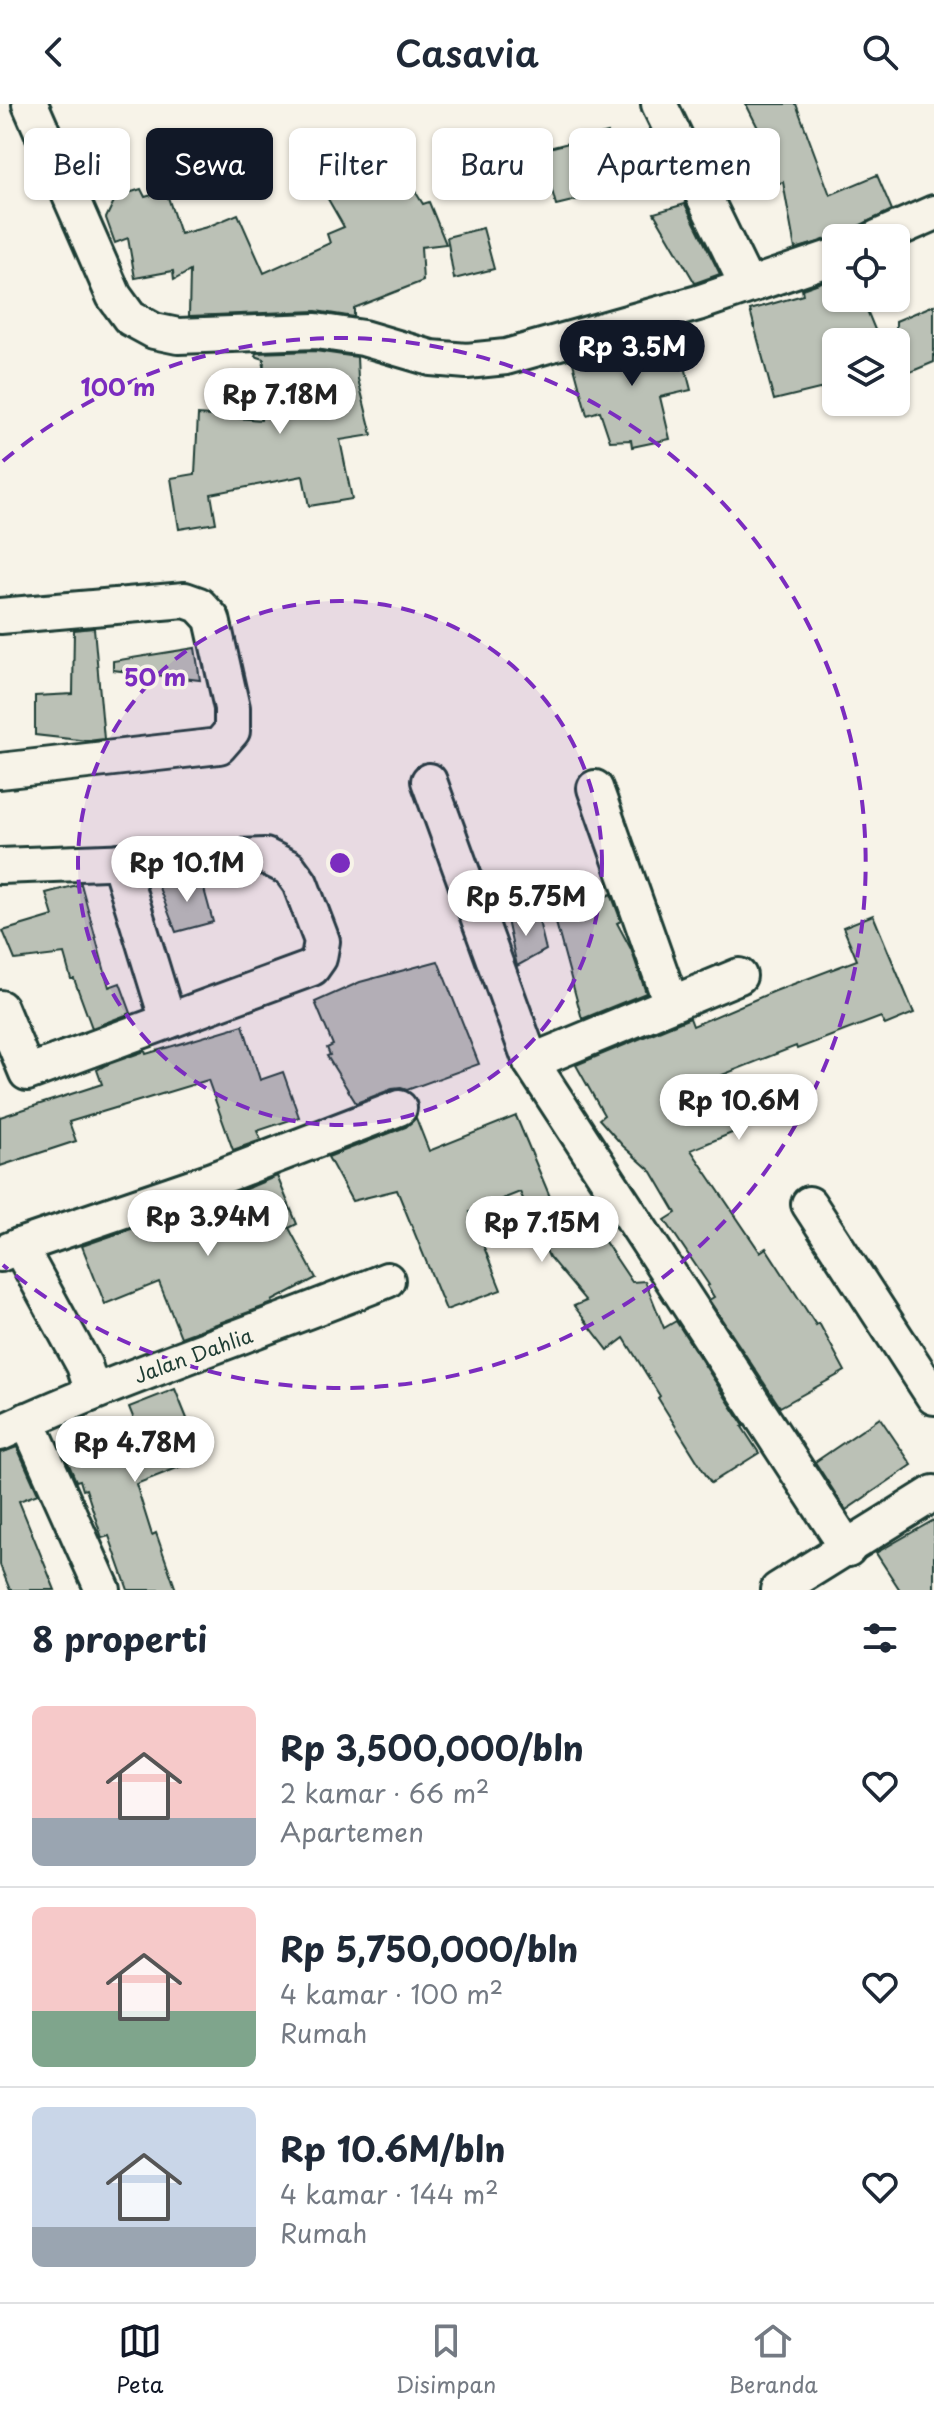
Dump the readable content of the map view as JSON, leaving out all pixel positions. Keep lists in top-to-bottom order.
{
  "streets": {
    "street": ["Jalan Dahlia"]
  },
  "page": {
    "header": "Casavia",
    "chip": [
      "Beli",
      "Sewa",
      "Filter",
      "Baru",
      "Apartemen"
    ],
    "price": [
      "Rp 3.5M",
      "Rp 7.18M",
      "Rp 10.1M",
      "Rp 5.75M",
      "Rp 10.6M",
      "Rp 3.94M",
      "Rp 7.15M",
      "Rp 4.78M"
    ],
    "heading": "8 properti",
    "list": [
      {
        "name": "Rp 3,500,000/bln",
        "note": "2 kamar · 66 m² · Apartemen"
      },
      {
        "name": "Rp 5,750,000/bln",
        "note": "4 kamar · 100 m² · Rumah"
      },
      {
        "name": "Rp 10.6M/bln",
        "note": "4 kamar · 144 m² · Rumah"
      }
    ],
    "tabs": ["Peta", "Disimpan", "Beranda"]
  },
  "rings": ["100 m", "50 m"]
}
